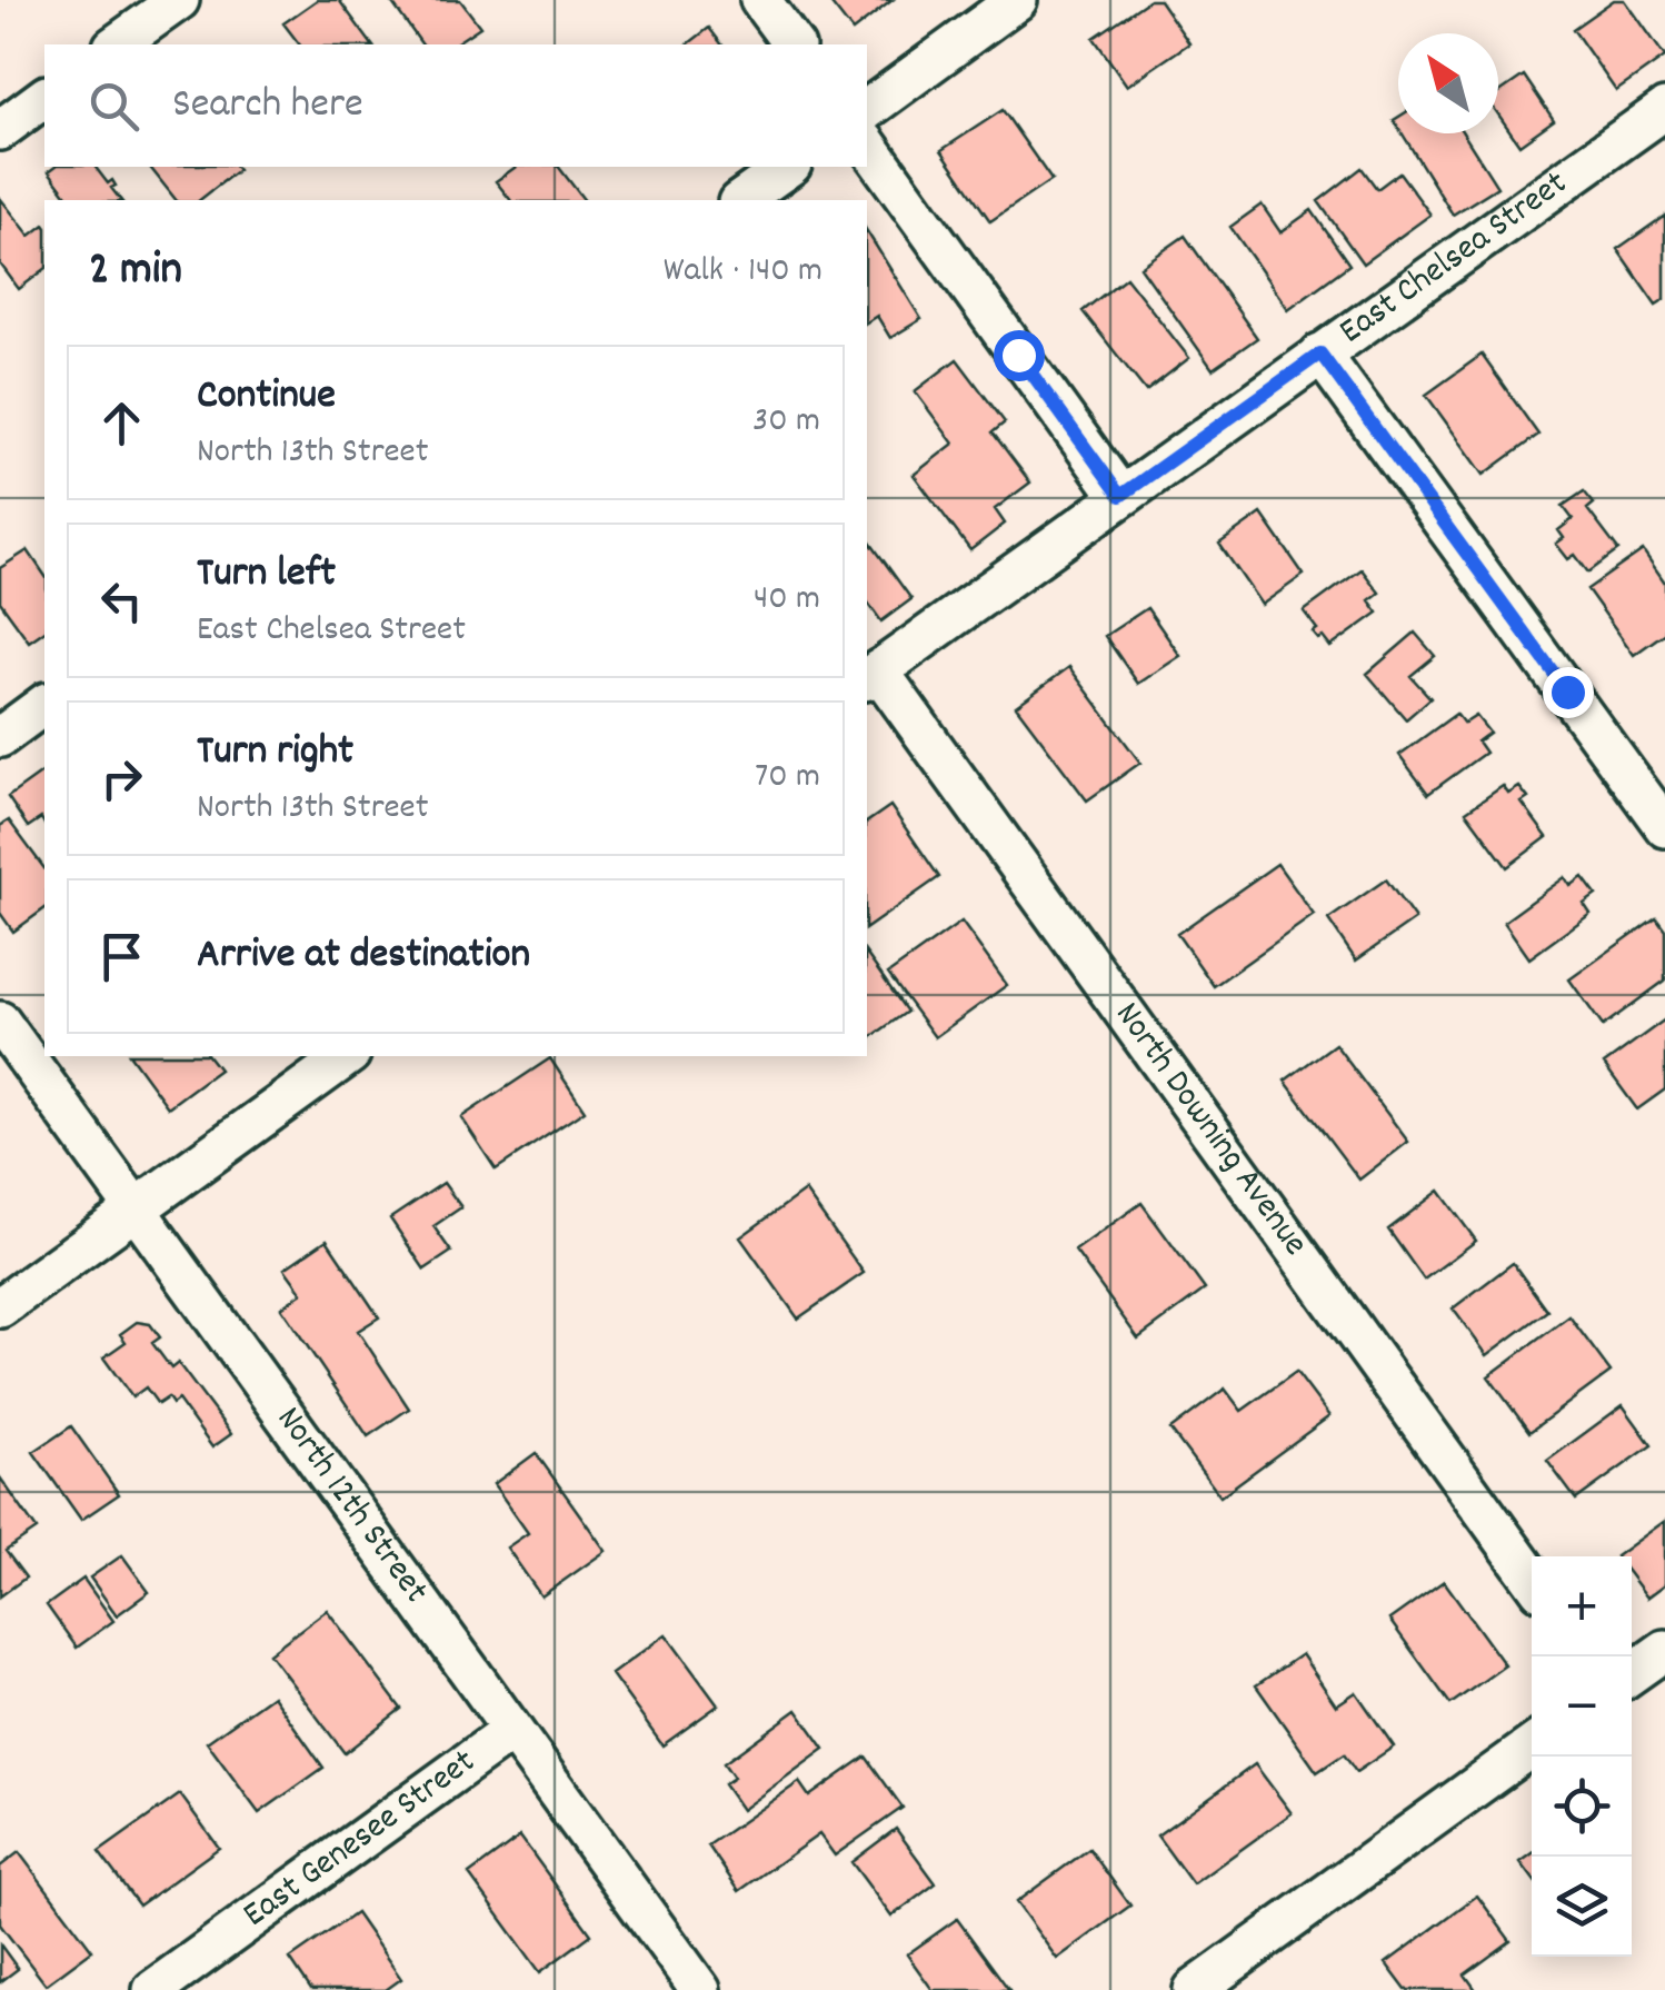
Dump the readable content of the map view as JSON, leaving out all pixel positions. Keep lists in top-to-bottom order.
{
  "streets": {
    "street": [
      "East Chelsea Street",
      "North Downing Avenue",
      "North 12th Street",
      "East Genesee Street"
    ]
  },
  "crossings": [
    ["East Chelsea Street", "North Downing Avenue"],
    ["North 12th Street", "East Genesee Street"]
  ],
  "north": "top left",
  "page": {
    "search": "Search here",
    "heading": ["2 min", "Walk · 140 m"],
    "list": [
      ["Continue", "North 13th Street", "30 m"],
      ["Turn left", "East Chelsea Street", "40 m"],
      ["Turn right", "North 13th Street", "70 m"],
      "Arrive at destination"
    ],
    "map_buttons": ["+", "−"]
  }
}
